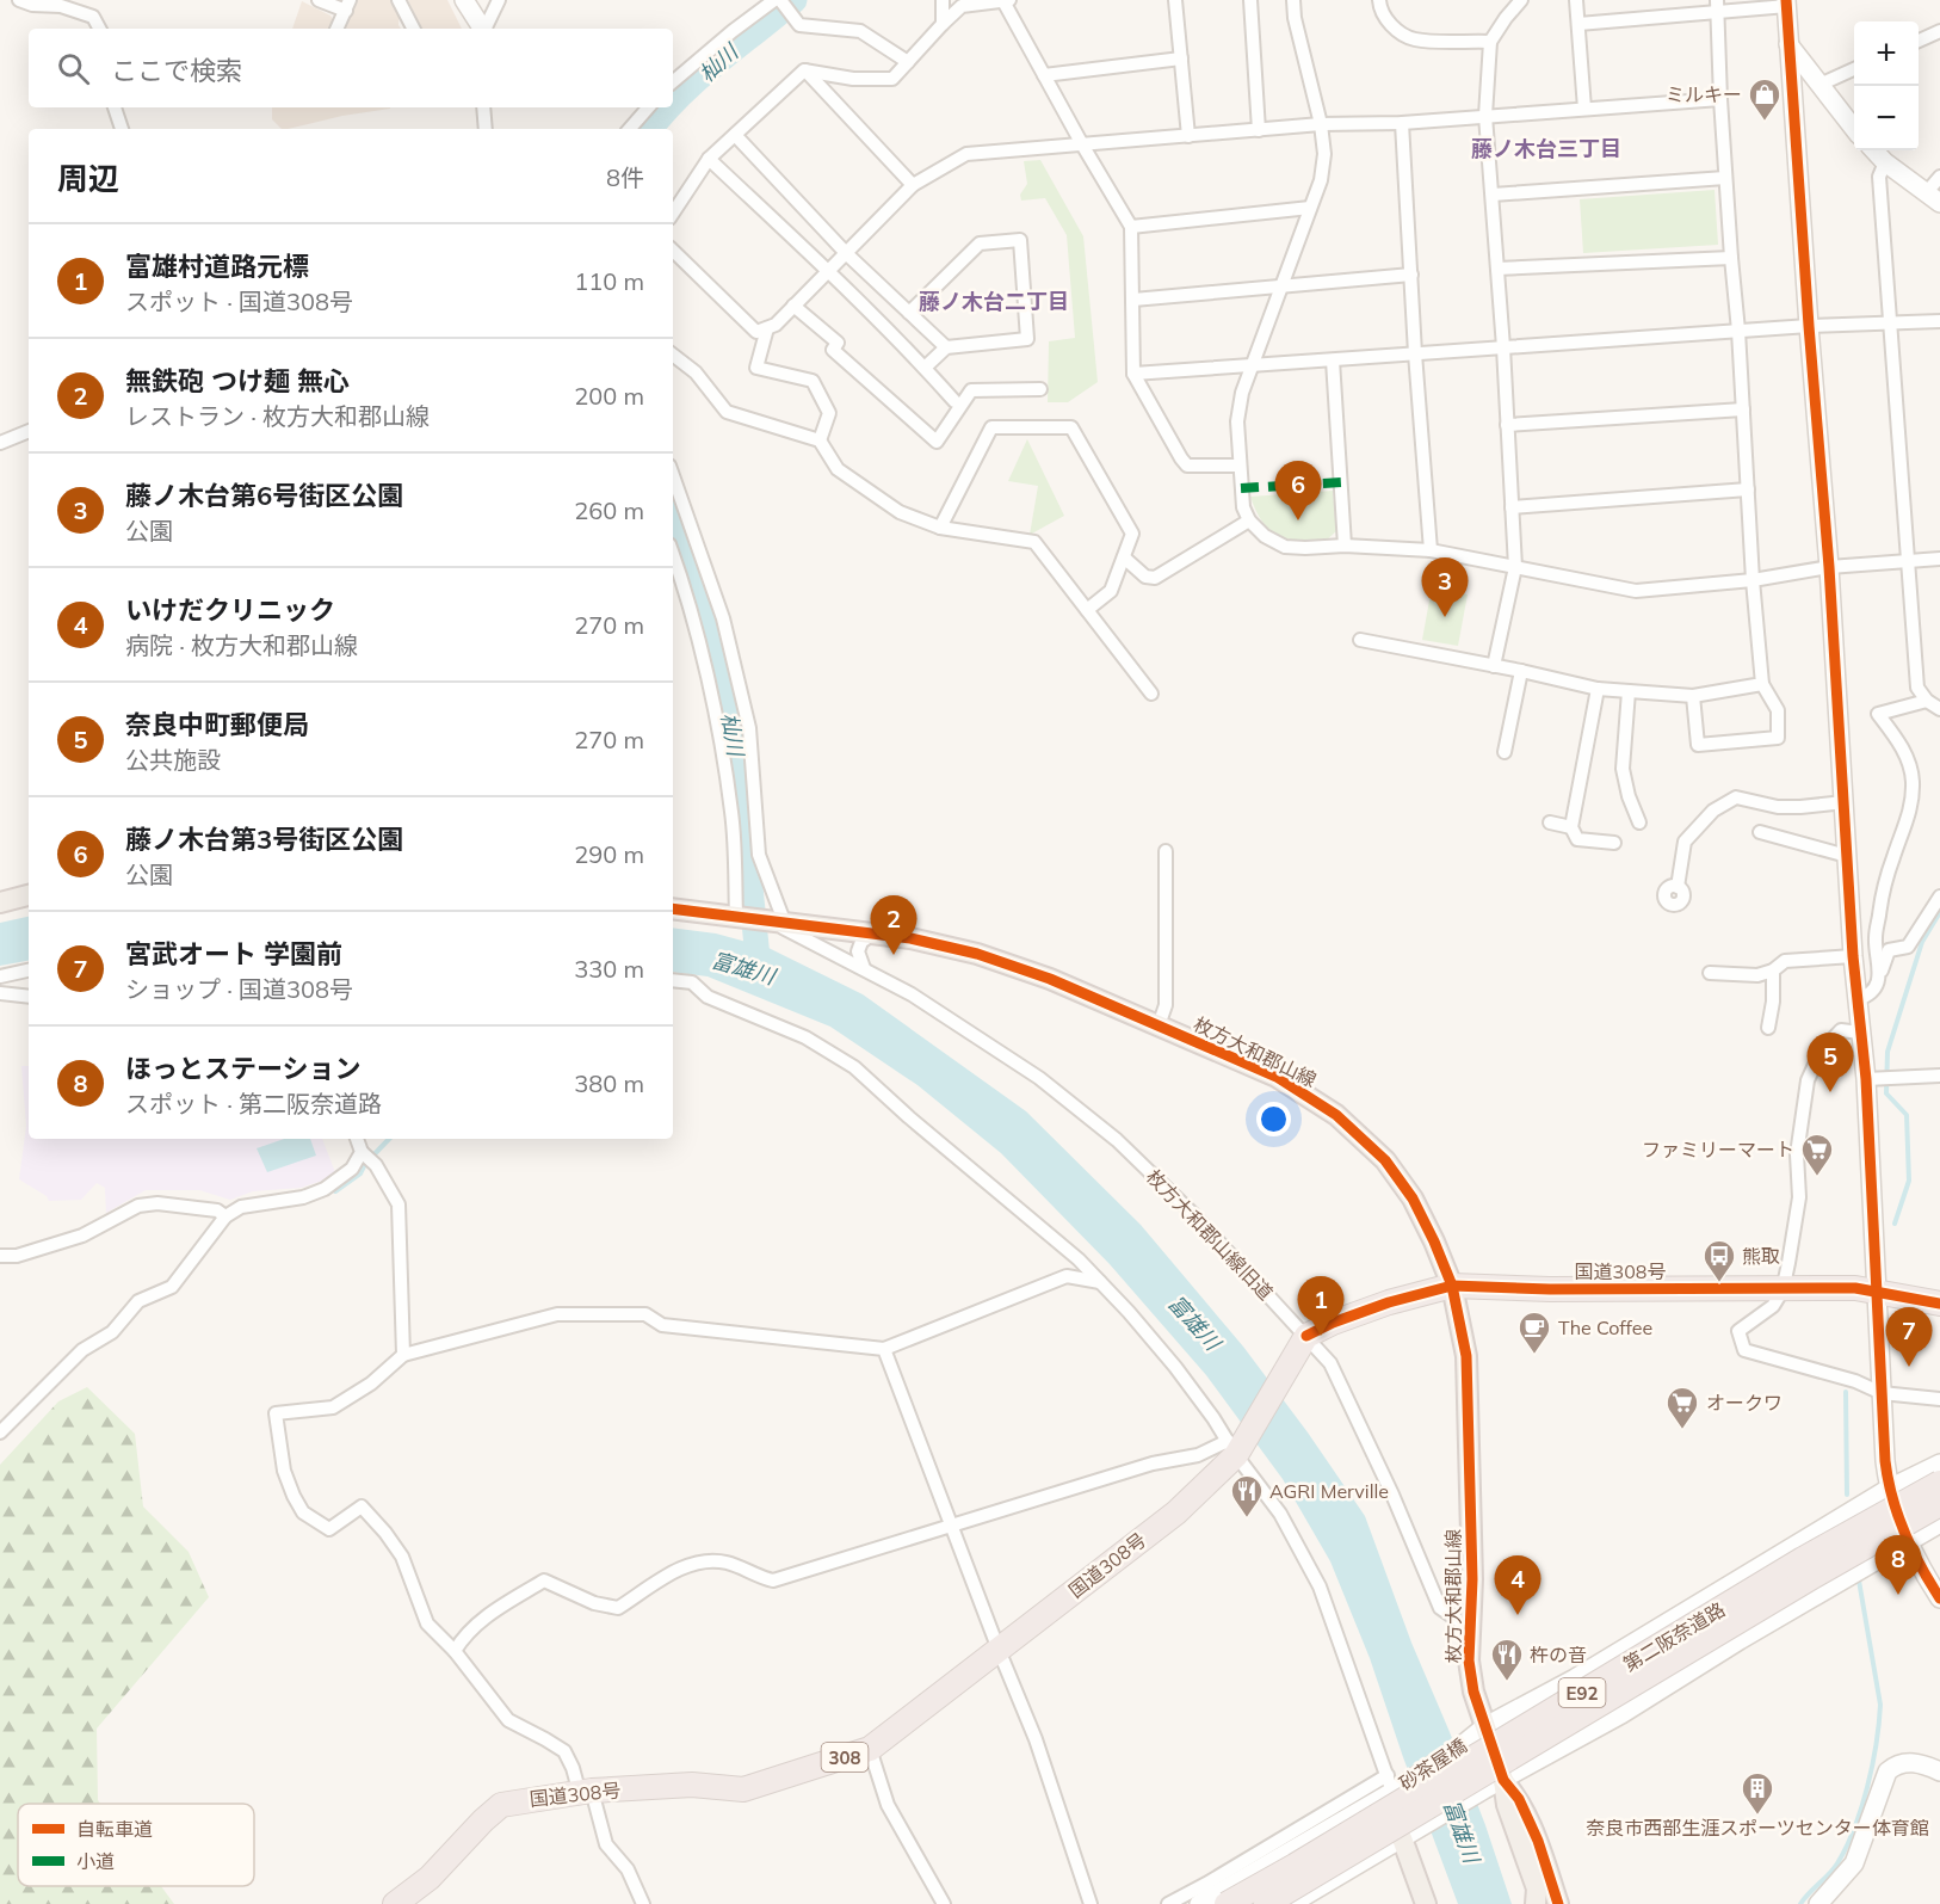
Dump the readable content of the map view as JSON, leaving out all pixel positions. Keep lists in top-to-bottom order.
{
  "streets": {
    "highway": [
      "国道308号",
      "第二阪奈道路",
      "E92",
      "308"
    ],
    "main road": ["枚方大和郡山線"],
    "street": ["枚方大和郡山線旧道", "砂茶屋橋"]
  },
  "crossings": [
    ["枚方大和郡山線", "枚方大和郡山線旧道"],
    ["枚方大和郡山線", "国道308号"],
    ["枚方大和郡山線", "砂茶屋橋"],
    ["枚方大和郡山線旧道", "国道308号"]
  ],
  "districts": ["藤ノ木台三丁目", "藤ノ木台二丁目"],
  "water": ["杣川", "富雄川"],
  "places": {
    "shop": ["ミルキー"],
    "supermarket": ["ファミリーマート", "オークワ"],
    "bus stop": ["熊取"],
    "cafe": ["The Coffee"],
    "restaurant": ["AGRI Merville", "杵の音"],
    "building": ["奈良市西部生涯スポーツセンター体育館"]
  },
  "legend": ["自転車道", "小道"],
  "page": {
    "map_buttons": ["+", "−"],
    "search": "ここで検索",
    "heading": ["周辺", "8件"],
    "list": [
      {
        "mark": "1",
        "name": "富雄村道路元標",
        "note": "スポット · 国道308号",
        "value": "110 m"
      },
      {
        "mark": "2",
        "name": "無鉄砲 つけ麺 無心",
        "note": "レストラン · 枚方大和郡山線",
        "value": "200 m"
      },
      {
        "mark": "3",
        "name": "藤ノ木台第6号街区公園",
        "note": "公園",
        "value": "260 m"
      },
      {
        "mark": "4",
        "name": "いけだクリニック",
        "note": "病院 · 枚方大和郡山線",
        "value": "270 m"
      },
      {
        "mark": "5",
        "name": "奈良中町郵便局",
        "note": "公共施設",
        "value": "270 m"
      },
      {
        "mark": "6",
        "name": "藤ノ木台第3号街区公園",
        "note": "公園",
        "value": "290 m"
      },
      {
        "mark": "7",
        "name": "宮武オート 学園前",
        "note": "ショップ · 国道308号",
        "value": "330 m"
      },
      {
        "mark": "8",
        "name": "ほっとステーション",
        "note": "スポット · 第二阪奈道路",
        "value": "380 m"
      }
    ],
    "pins": [
      "6",
      "3",
      "2",
      "5",
      "1",
      "7",
      "8",
      "4"
    ]
  }
}
